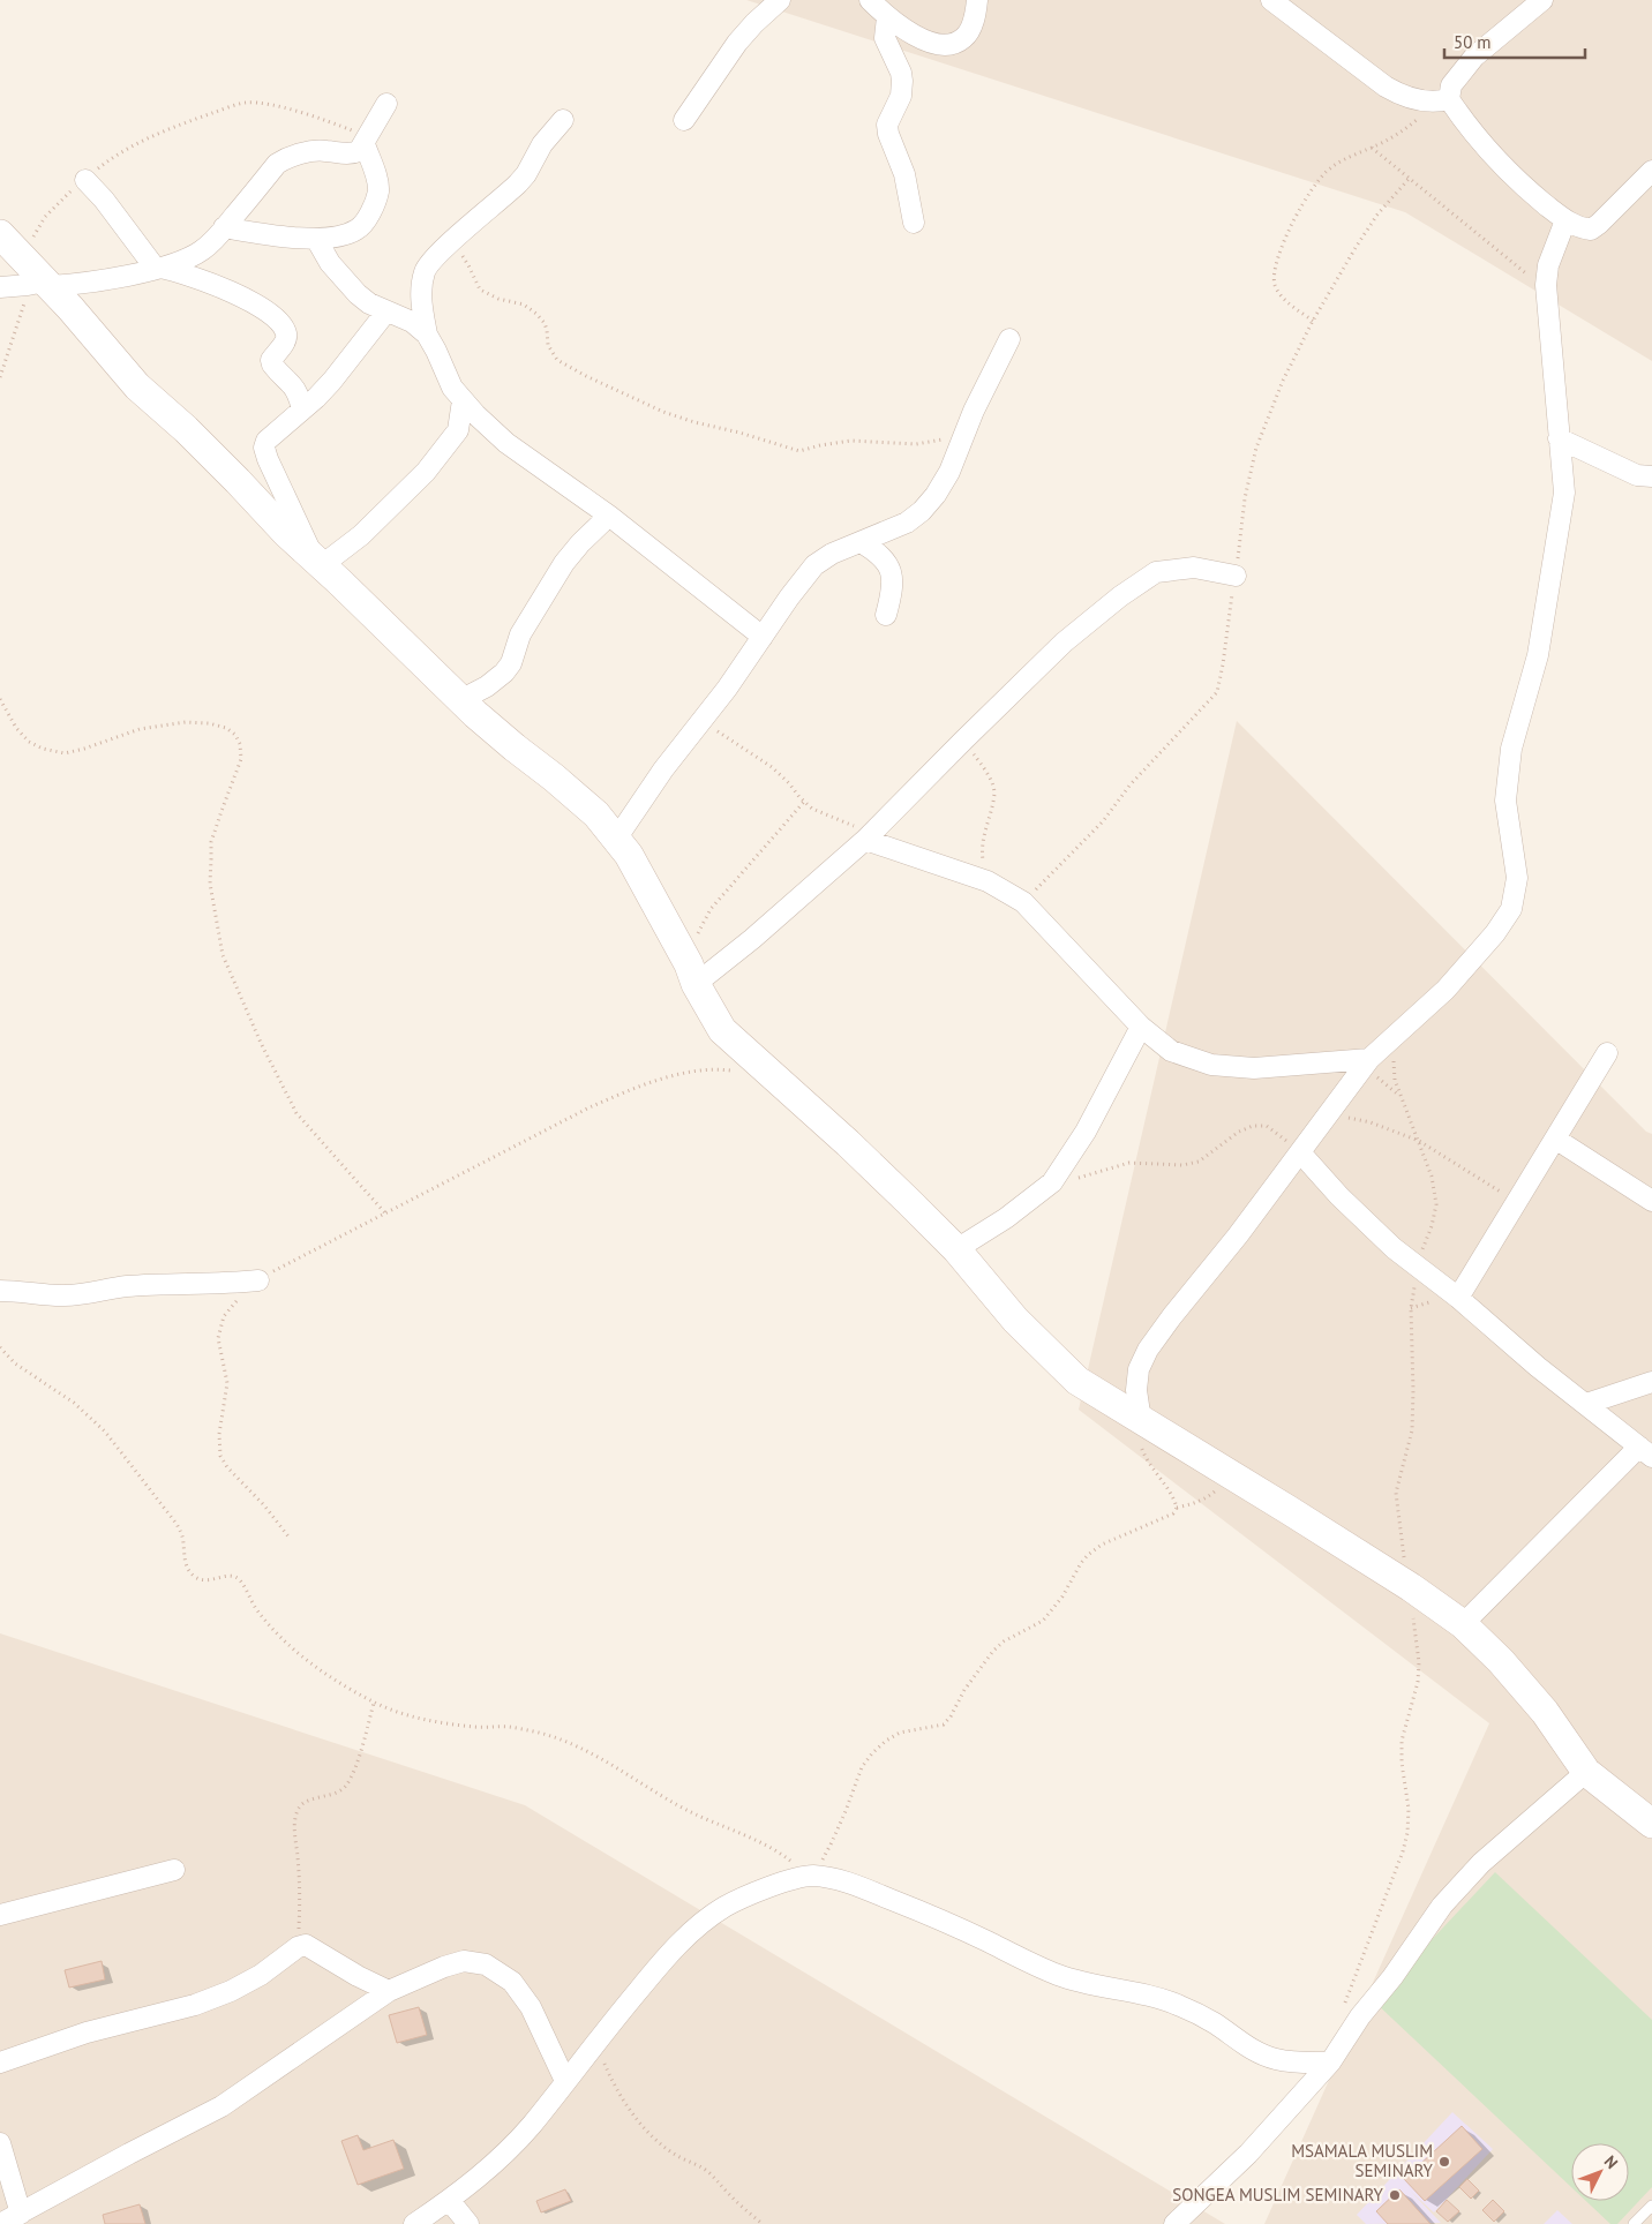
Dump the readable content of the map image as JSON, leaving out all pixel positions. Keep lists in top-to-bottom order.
{
  "places": ["MSAMALA MUSLIM SEMINARY", "SONGEA MUSLIM SEMINARY"],
  "scale_bar": "50 m",
  "north": "top right"
}
